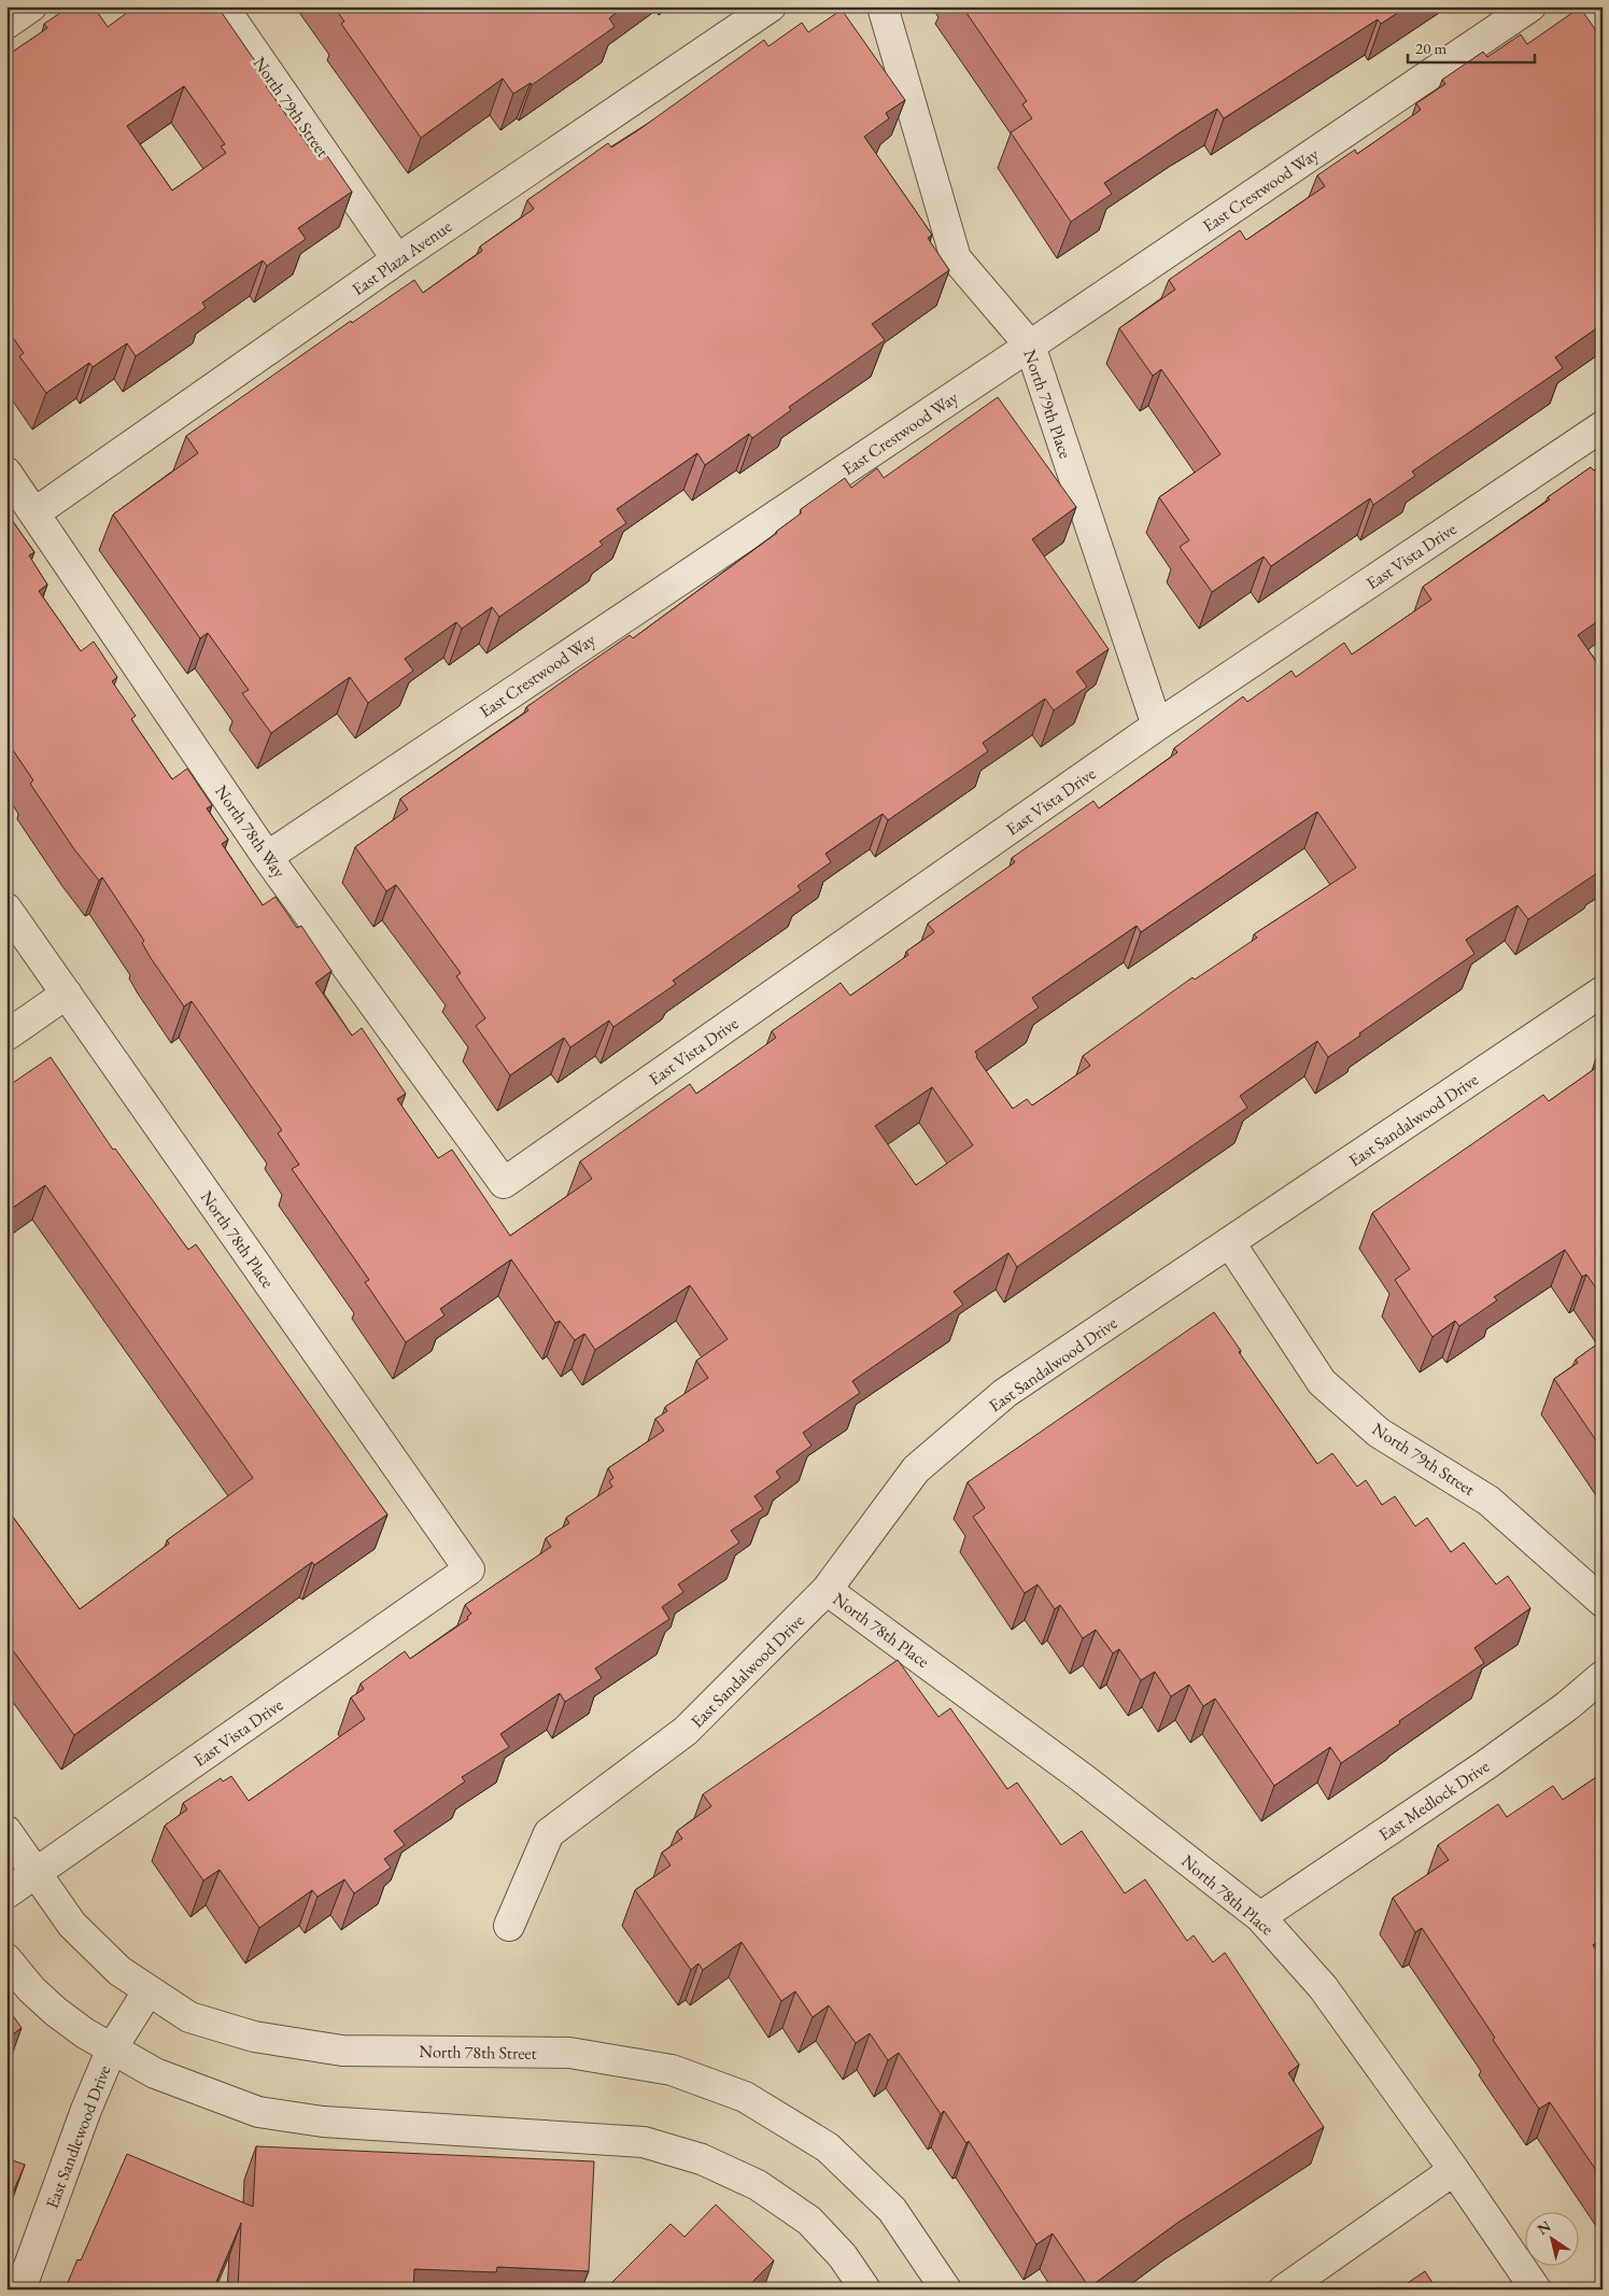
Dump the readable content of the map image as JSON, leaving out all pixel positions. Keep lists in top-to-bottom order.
{
  "streets": {
    "street": [
      "North 79th Street",
      "East Crestwood Way",
      "East Plaza Avenue",
      "North 79th Place",
      "East Vista Drive",
      "North 78th Way",
      "East Sandalwood Drive",
      "North 78th Place",
      "East Medlock Drive",
      "North 78th Street",
      "East Sandlewood Drive"
    ]
  },
  "crossings": [
    ["North 79th Street", "East Plaza Avenue"],
    ["North 79th Street", "East Sandalwood Drive"],
    ["East Crestwood Way", "North 79th Place"],
    ["East Crestwood Way", "North 78th Way"],
    ["East Plaza Avenue", "North 78th Way"],
    ["North 79th Place", "East Vista Drive"],
    ["East Vista Drive", "North 78th Way"],
    ["East Vista Drive", "North 78th Place"],
    ["East Vista Drive", "North 78th Street"],
    ["East Sandalwood Drive", "North 78th Place"],
    ["North 78th Place", "East Medlock Drive"],
    ["North 78th Street", "East Sandlewood Drive"]
  ],
  "scale_bar": "20 m",
  "north": "top left"
}
